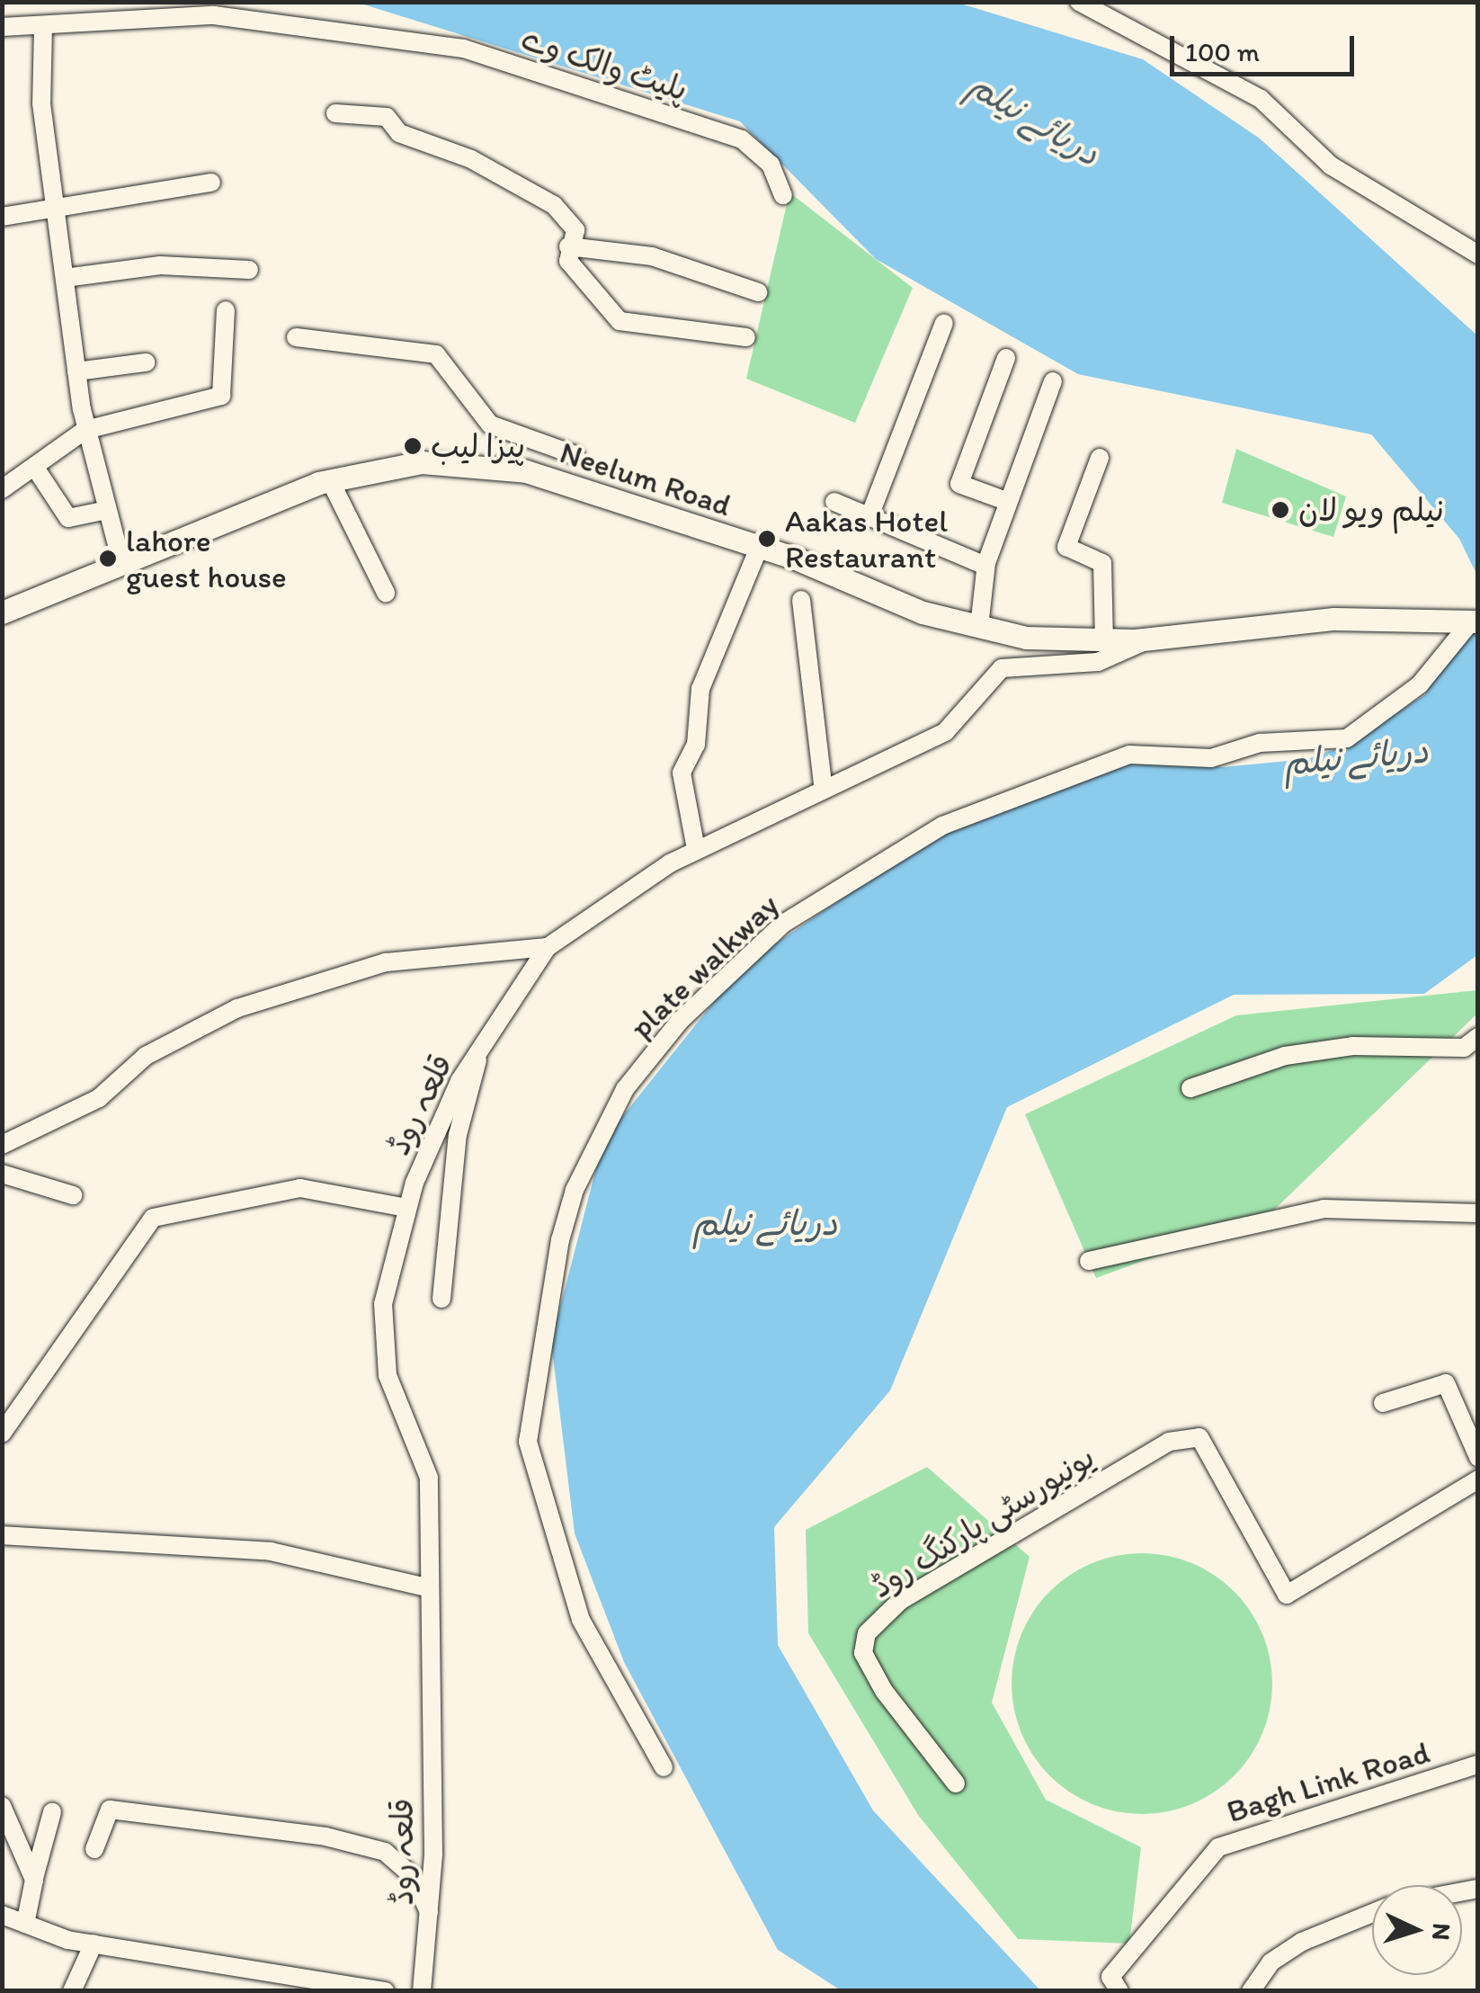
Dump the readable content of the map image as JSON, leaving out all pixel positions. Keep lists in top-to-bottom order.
{
  "streets": {
    "main road": ["Neelum Road"],
    "street": [
      "پلیٹ والک وے",
      "plate walkway",
      "قلعہ روڈ",
      "یونیورسٹی پارکنگ روڈ",
      "Bagh Link Road"
    ]
  },
  "crossings": [
    ["Neelum Road", "plate walkway"],
    ["Neelum Road", "قلعہ روڈ"]
  ],
  "water": ["دریائے نیلم"],
  "places": [
    "پیزا لیب",
    "نیلم ویو لان",
    "Aakas Hotel Restaurant",
    "lahore guest house"
  ],
  "scale_bar": "100 m",
  "north": "right"
}
